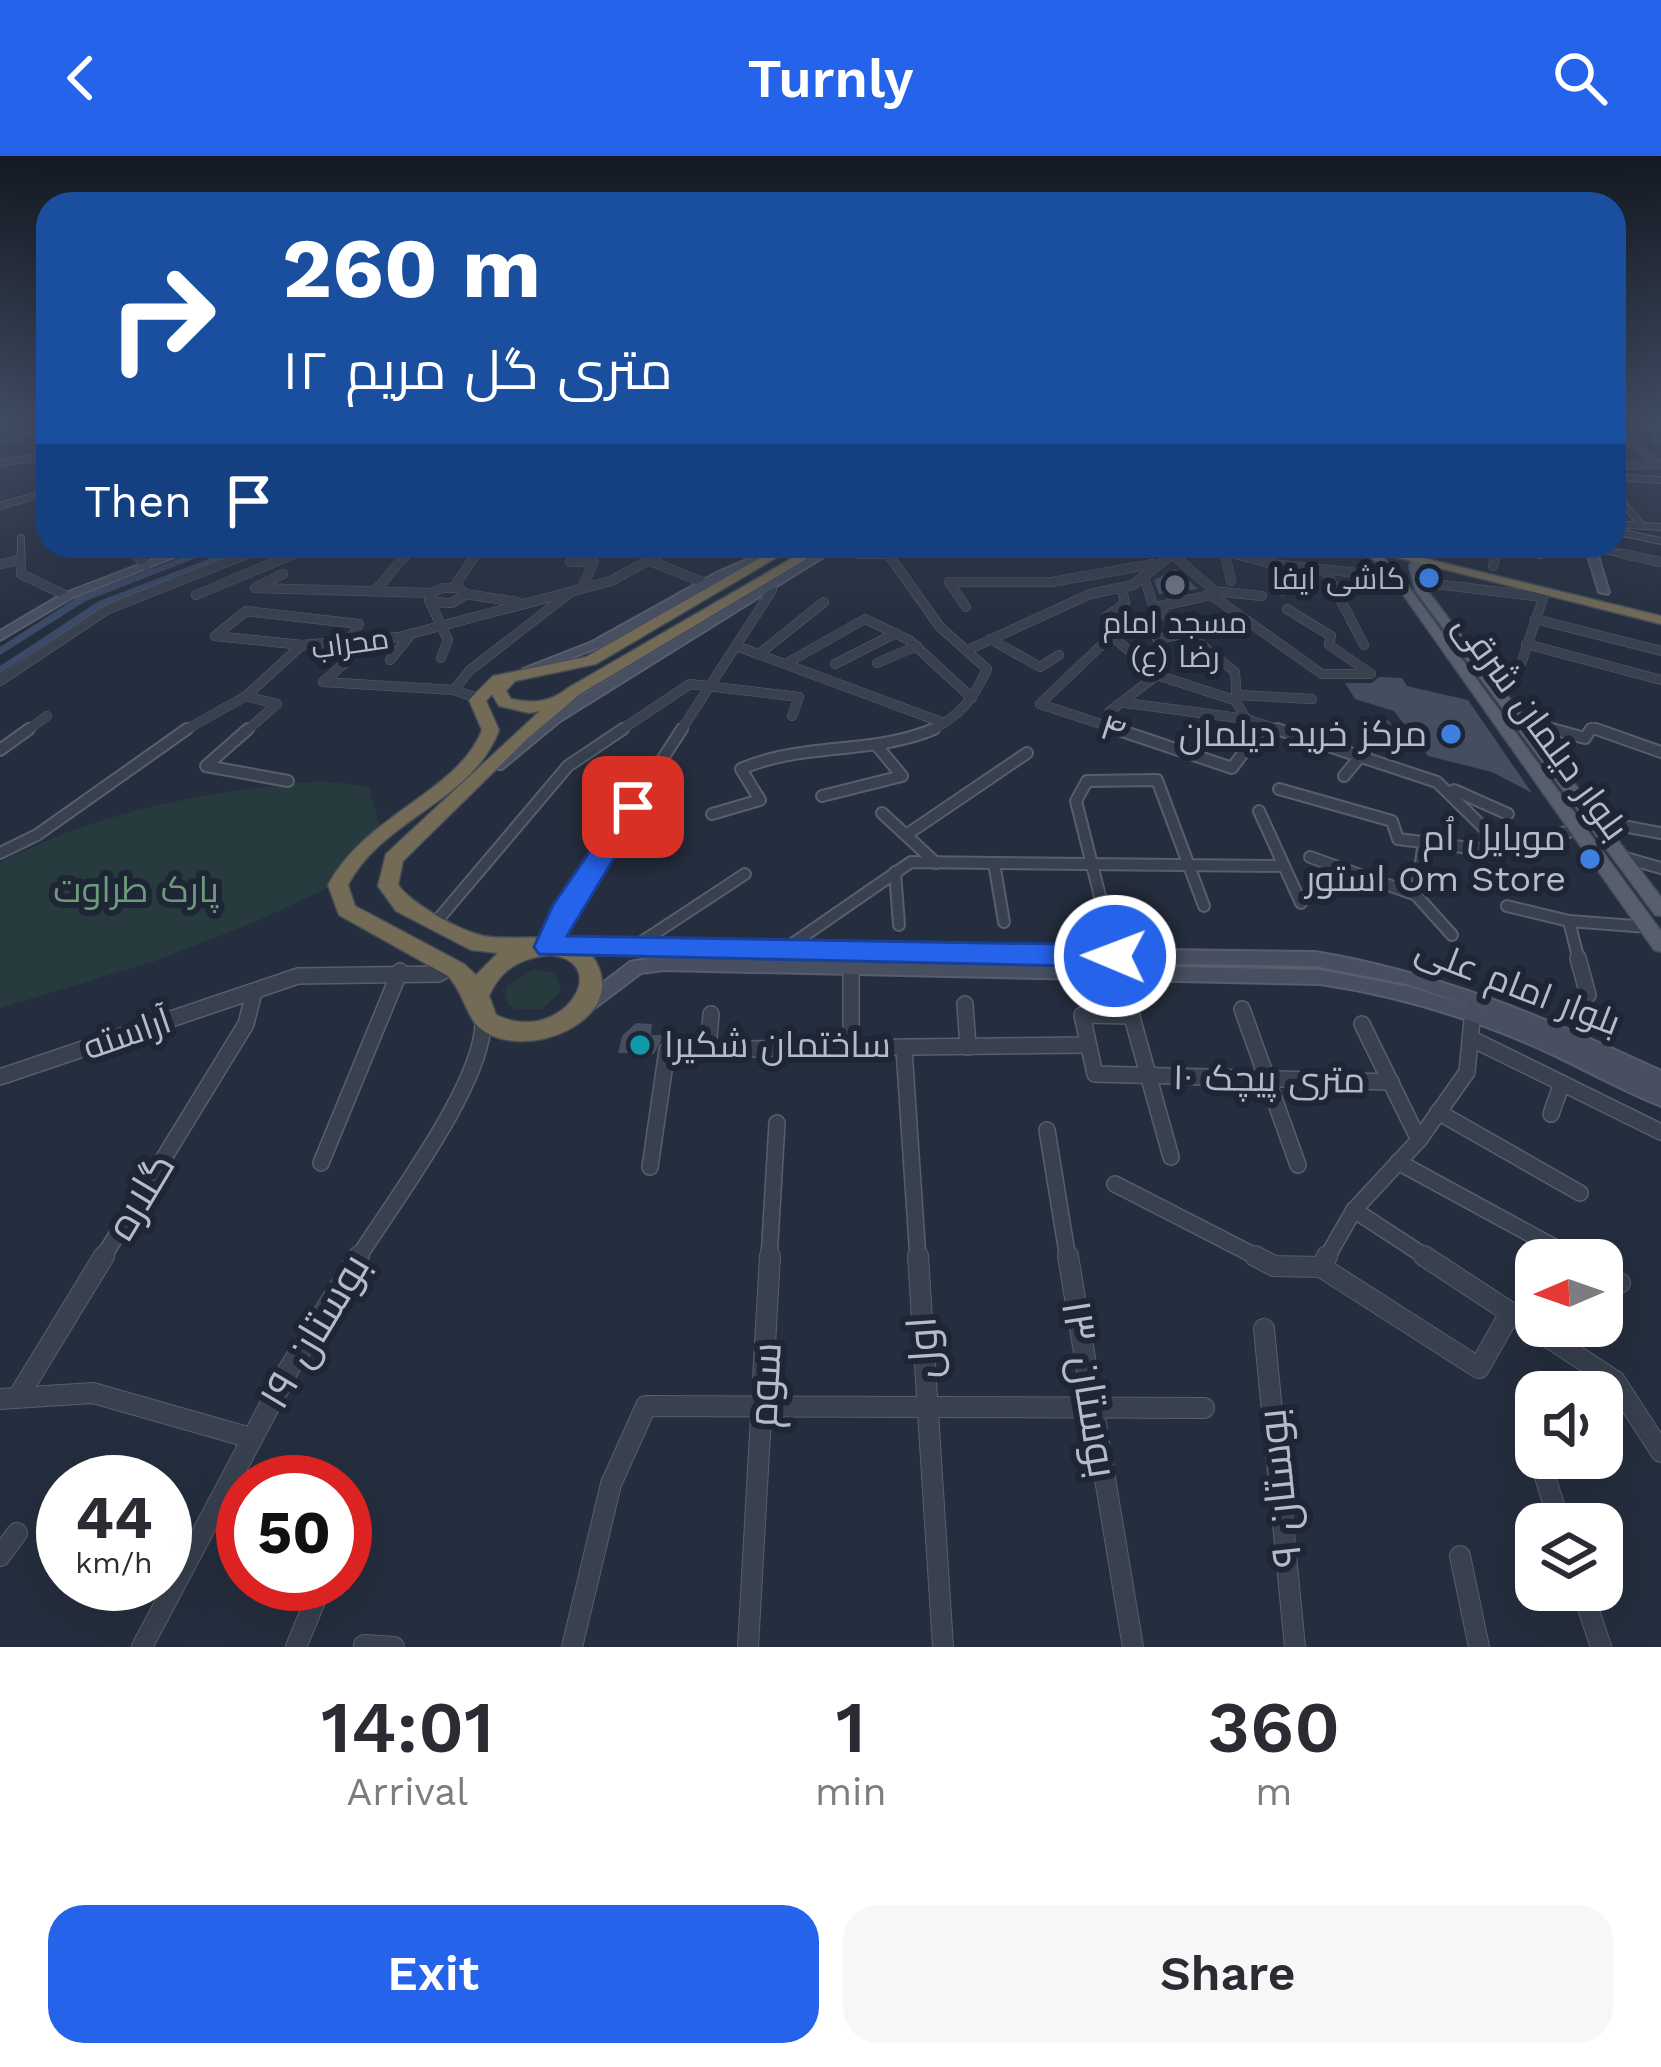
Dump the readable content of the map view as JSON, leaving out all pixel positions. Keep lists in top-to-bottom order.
{
  "streets": {
    "main road": ["بلوار دیلمان شرقی", "بلوار امام علی"],
    "street": [
      "محراب",
      "۴",
      "آراسته",
      "۱۰ متری پیچک",
      "گلاره",
      "بوستان ۱۹",
      "اول",
      "سوم",
      "بوستان ۱۳",
      "بوستان ۹"
    ]
  },
  "crossings": [
    ["بلوار امام علی", "بوستان ۱۹"],
    ["آراسته", "گلاره"]
  ],
  "parks": ["پارک طراوت"],
  "places": [
    "کاشی ایفا",
    "مسجد امام رضا (ع)",
    "مرکز خرید دیلمان",
    "موبایل اُم استور Om Store",
    "ساختمان شکیرا"
  ],
  "north": "left",
  "page": {
    "header": "Turnly",
    "turn": ["260 m", "۱۲ متری گل مریم"],
    "then": "Then",
    "speed": "44 km/h",
    "limit": "50",
    "eta": [
      "14:01",
      "Arrival",
      "1",
      "min",
      "360",
      "m"
    ],
    "buttons": ["Exit", "Share"]
  }
}
